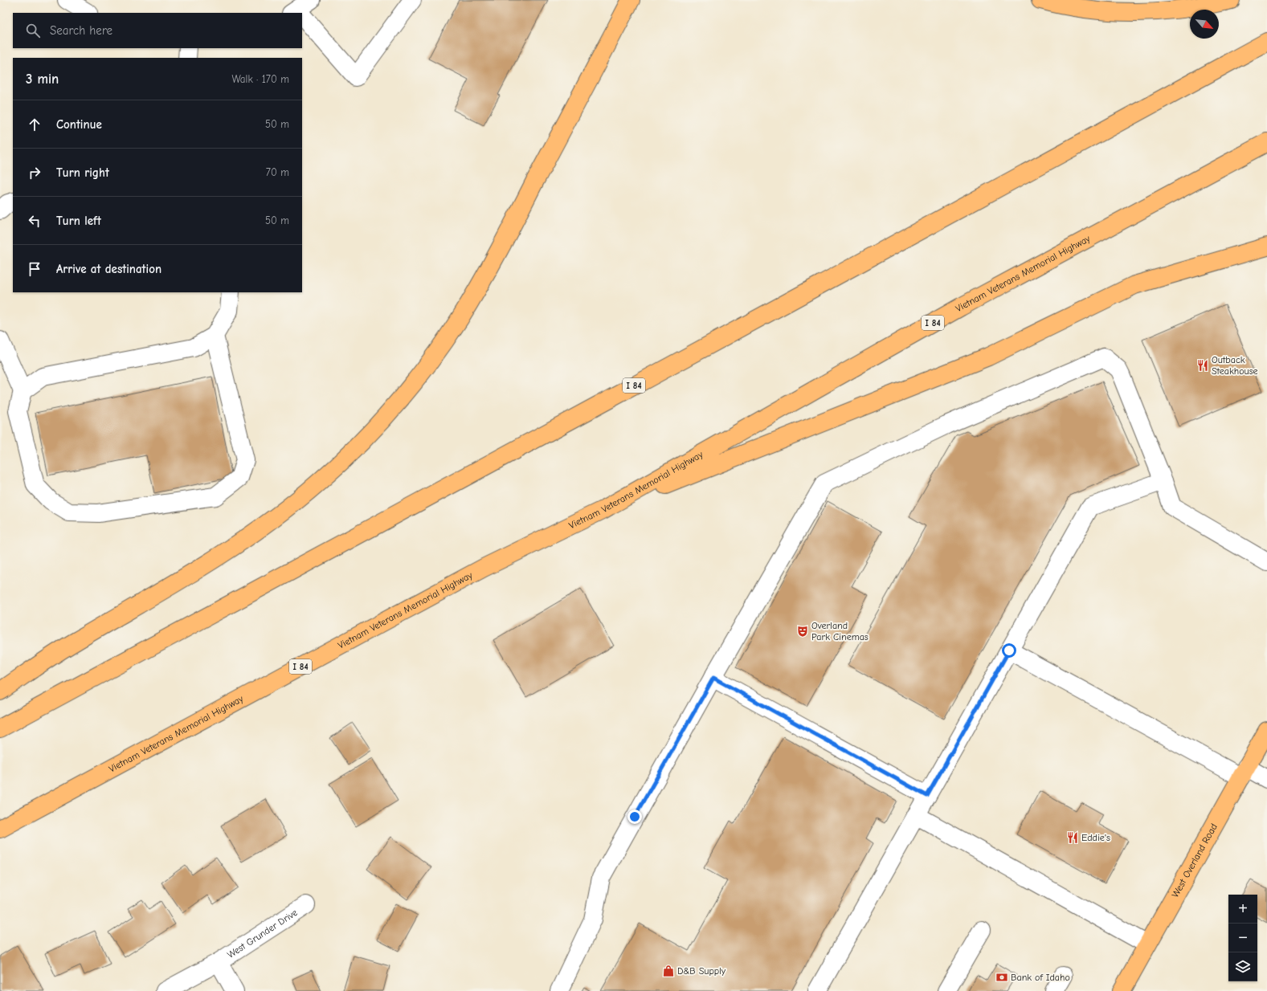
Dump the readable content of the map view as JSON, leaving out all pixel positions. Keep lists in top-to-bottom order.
{
  "streets": {
    "main road": ["Vietnam Veterans Memorial Highway", "I 84", "West Overland Road"],
    "street": ["West Grunder Drive"]
  },
  "places": {
    "restaurant": ["Outback Steakhouse", "Eddie's"],
    "theatre": ["Overland Park Cinemas"],
    "shop": ["D&B Supply"],
    "bank": ["Bank of Idaho"]
  },
  "north": "bottom right",
  "page": {
    "search": "Search here",
    "heading": ["3 min", "Walk · 170 m"],
    "list": [
      ["Continue", "50 m"],
      ["Turn right", "70 m"],
      ["Turn left", "50 m"],
      "Arrive at destination"
    ],
    "map_buttons": ["+", "−"]
  }
}
